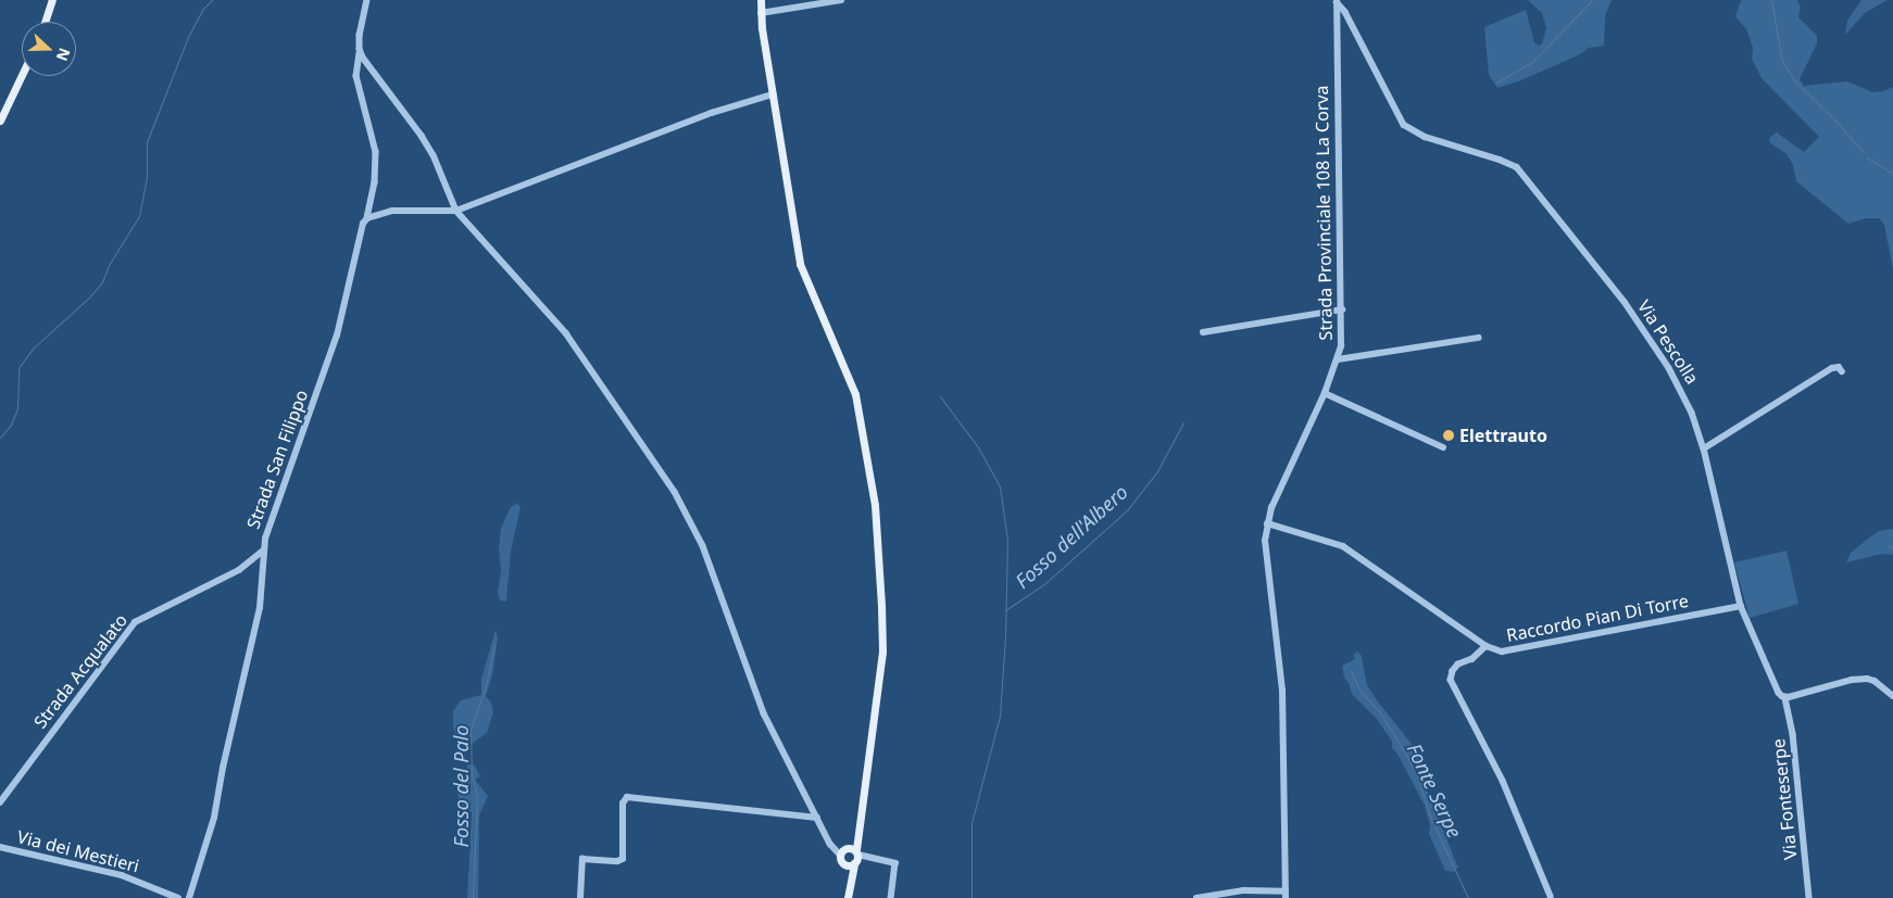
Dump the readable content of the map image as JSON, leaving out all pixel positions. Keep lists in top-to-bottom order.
{
  "streets": {
    "street": [
      "Strada Provinciale 108 La Corva",
      "Via Pescolla",
      "Strada San Filippo",
      "Raccordo Pian Di Torre",
      "Strada Acqualato",
      "Via Fonteserpe",
      "Via dei Mestieri"
    ]
  },
  "crossings": [
    ["Strada Provinciale 108 La Corva", "Via Pescolla"],
    ["Strada Provinciale 108 La Corva", "Raccordo Pian Di Torre"],
    ["Via Pescolla", "Raccordo Pian Di Torre"],
    ["Via Pescolla", "Via Fonteserpe"],
    ["Strada San Filippo", "Strada Acqualato"]
  ],
  "water": ["Fosso dell'Albero", "Fosso del Palo", "Fonte Serpe"],
  "places": ["Elettrauto"],
  "north": "right"
}
